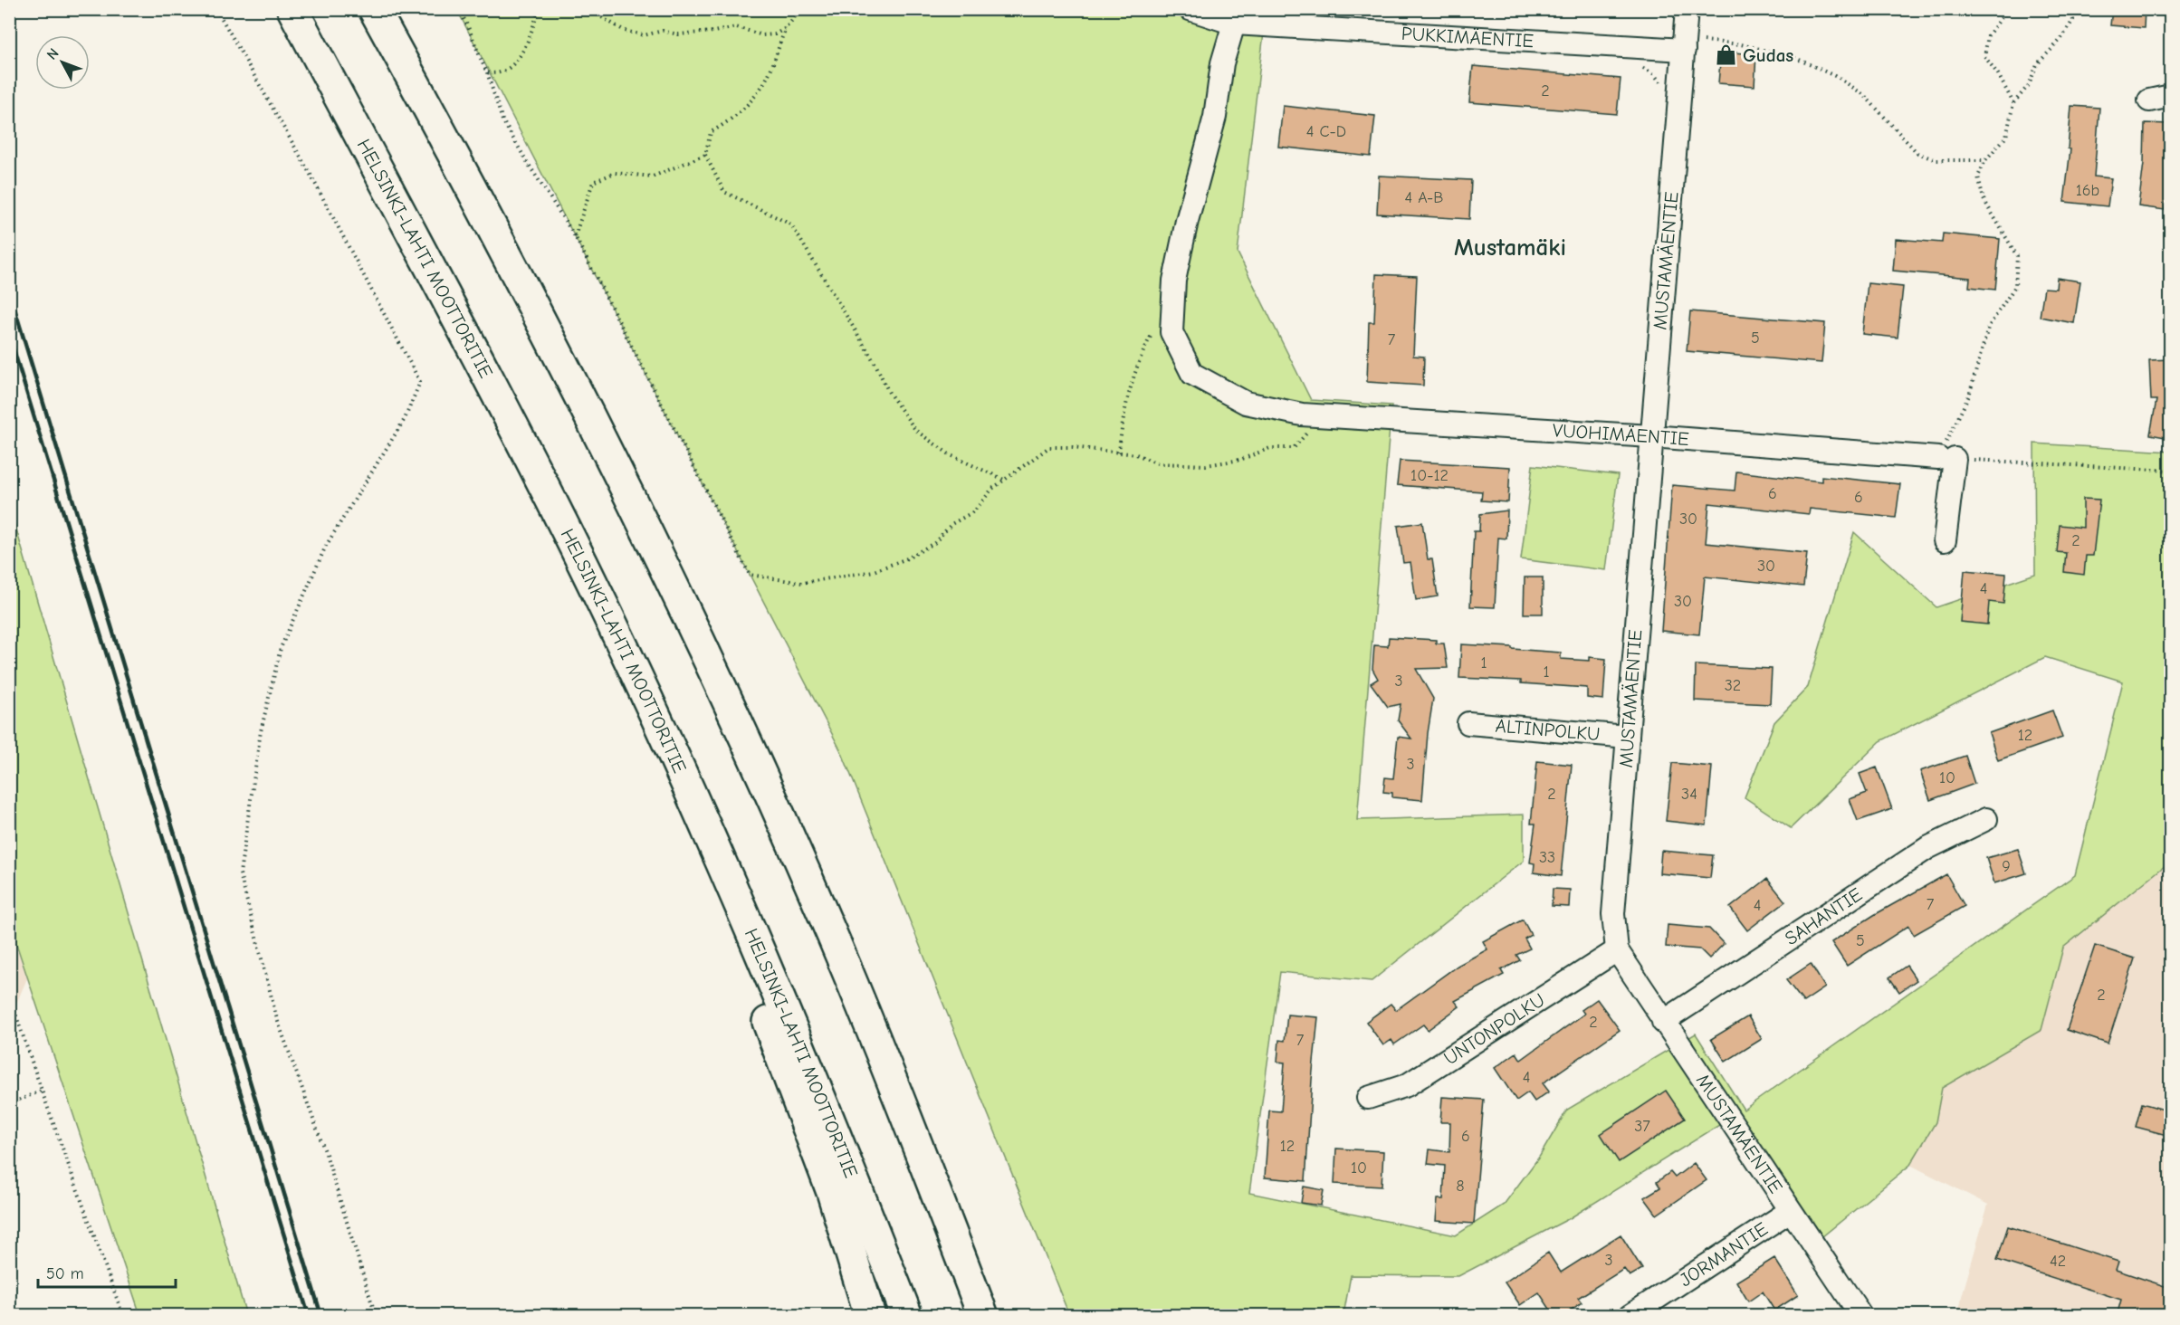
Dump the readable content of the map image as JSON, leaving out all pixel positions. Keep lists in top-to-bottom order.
{
  "streets": {
    "highway": ["HELSINKI-LAHTI MOOTTORITIE"],
    "street": [
      "PUKKIMÄENTIE",
      "MUSTAMÄENTIE",
      "VUOHIMÄENTIE",
      "ALTINPOLKU",
      "SAHANTIE",
      "UNTONPOLKU",
      "JORMANTIE"
    ]
  },
  "crossings": [
    ["PUKKIMÄENTIE", "MUSTAMÄENTIE"],
    ["PUKKIMÄENTIE", "VUOHIMÄENTIE"],
    ["MUSTAMÄENTIE", "VUOHIMÄENTIE"],
    ["MUSTAMÄENTIE", "ALTINPOLKU"],
    ["MUSTAMÄENTIE", "SAHANTIE"],
    ["MUSTAMÄENTIE", "UNTONPOLKU"],
    ["MUSTAMÄENTIE", "JORMANTIE"]
  ],
  "districts": ["Mustamäki"],
  "places": {
    "shop": ["Gudas"]
  },
  "house_numbers": [
    "2",
    "4 C-D",
    "16b",
    "4 A-B",
    "5",
    "7",
    "10-12",
    "6",
    "6",
    "30",
    "2",
    "30",
    "4",
    "30",
    "1",
    "1",
    "3",
    "32",
    "12",
    "3",
    "10",
    "2",
    "34",
    "33",
    "9",
    "7",
    "4",
    "5",
    "2",
    "2",
    "7",
    "4",
    "37",
    "6",
    "12",
    "10",
    "8",
    "3",
    "42"
  ],
  "scale_bar": "50 m",
  "north": "top left"
}
